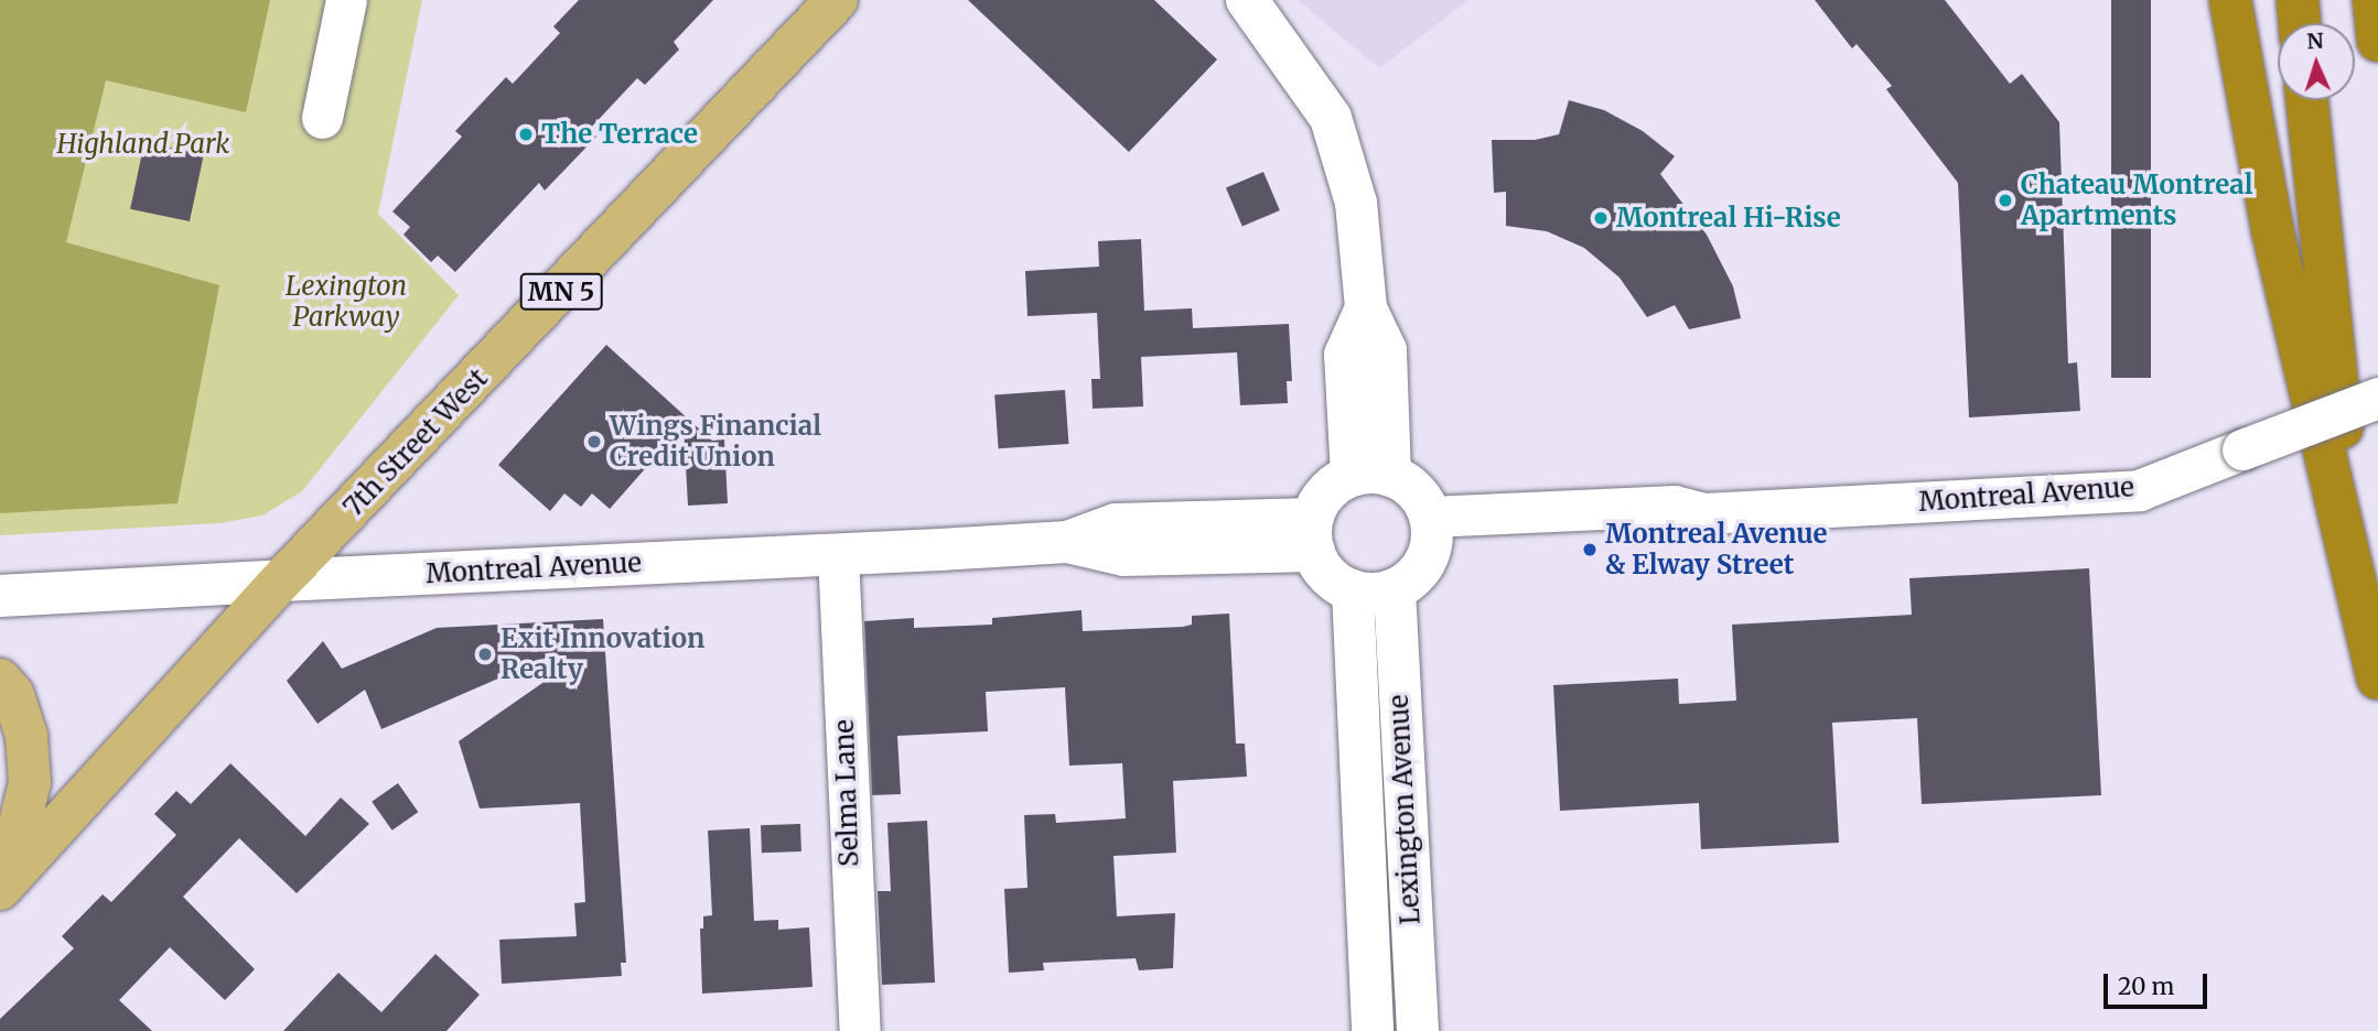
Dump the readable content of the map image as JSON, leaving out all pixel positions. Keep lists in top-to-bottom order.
{
  "streets": {
    "main road": ["MN 5", "7th Street West"],
    "street": ["Montreal Avenue", "Selma Lane", "Lexington Avenue"]
  },
  "crossings": [
    ["7th Street West", "Montreal Avenue"],
    ["Montreal Avenue", "Selma Lane"],
    ["Montreal Avenue", "Lexington Avenue"]
  ],
  "parks": ["Highland Park", "Lexington Parkway"],
  "places": [
    "The Terrace",
    "Chateau Montreal Apartments",
    "Montreal Hi-Rise",
    "Wings Financial Credit Union",
    "Montreal Avenue & Elway Street",
    "Exit Innovation Realty"
  ],
  "scale_bar": "20 m",
  "north": "top"
}
